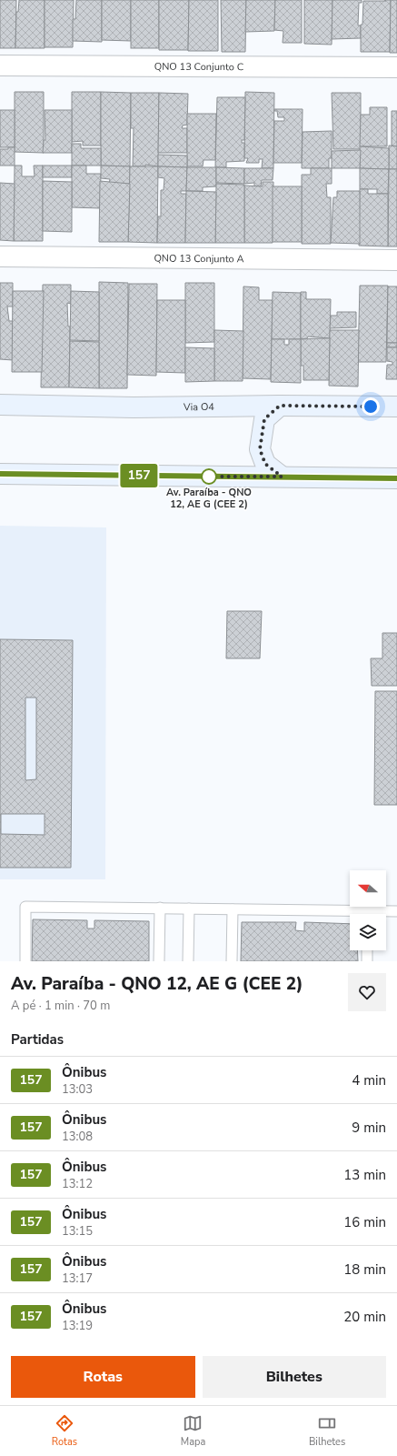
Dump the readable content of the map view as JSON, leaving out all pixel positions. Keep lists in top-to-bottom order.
{
  "streets": {
    "main road": ["Via O4"],
    "street": ["QNO 13 Conjunto C", "QNO 13 Conjunto A"]
  },
  "places": ["Av. Paraíba - QNO 12, AE G (CEE 2)"],
  "lines": ["bus line 157"],
  "north": "left",
  "page": {
    "on_map": "157",
    "heading": [
      ["Av. Paraíba - QNO 12, AE G (CEE 2)", "A pé · 1 min · 70 m"],
      "Partidas"
    ],
    "list": [
      {
        "mark": "157",
        "name": "Ônibus",
        "note": "13:03",
        "value": "4 min"
      },
      {
        "mark": "157",
        "name": "Ônibus",
        "note": "13:08",
        "value": "9 min"
      },
      {
        "mark": "157",
        "name": "Ônibus",
        "note": "13:12",
        "value": "13 min"
      },
      {
        "mark": "157",
        "name": "Ônibus",
        "note": "13:15",
        "value": "16 min"
      },
      {
        "mark": "157",
        "name": "Ônibus",
        "note": "13:17",
        "value": "18 min"
      },
      {
        "mark": "157",
        "name": "Ônibus",
        "note": "13:19",
        "value": "20 min"
      }
    ],
    "buttons": ["Rotas", "Bilhetes"],
    "tabs": ["Rotas", "Mapa", "Bilhetes"]
  }
}
